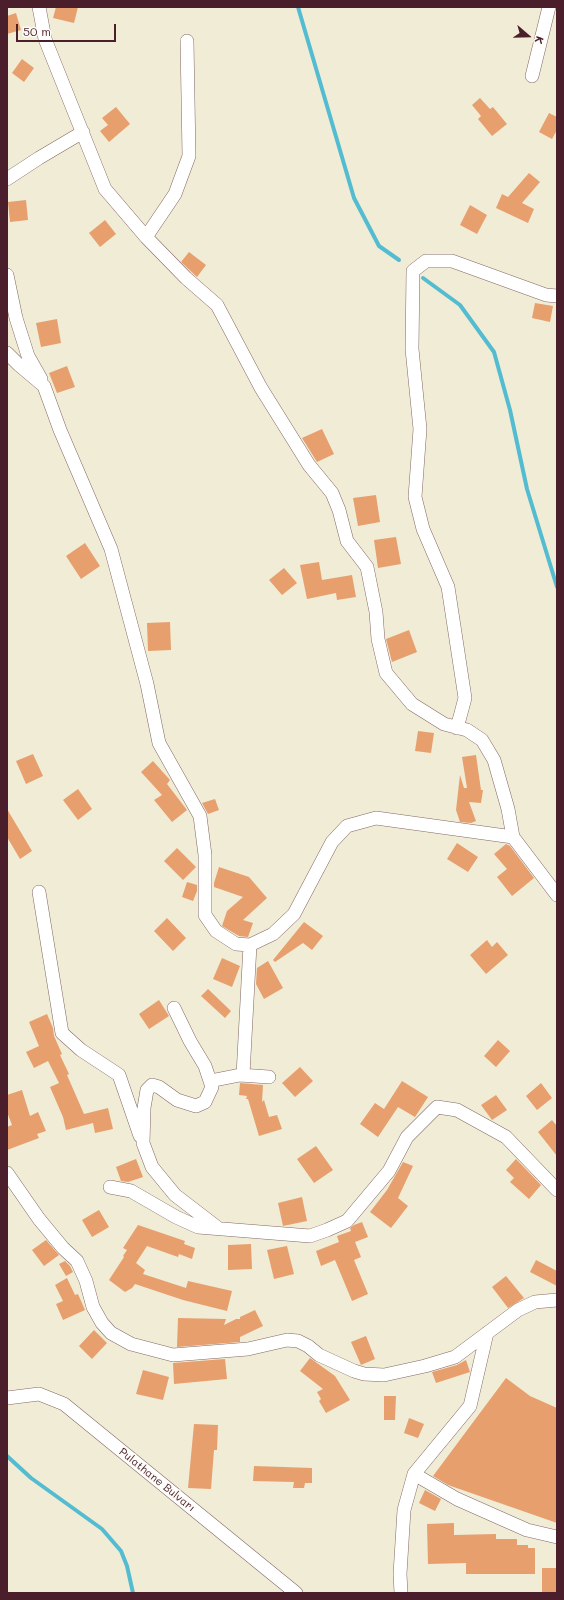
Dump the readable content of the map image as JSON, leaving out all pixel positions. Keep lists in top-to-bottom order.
{
  "streets": {
    "street": ["Pulathane Bulvarı"]
  },
  "scale_bar": "50 m",
  "north": "right"
}
